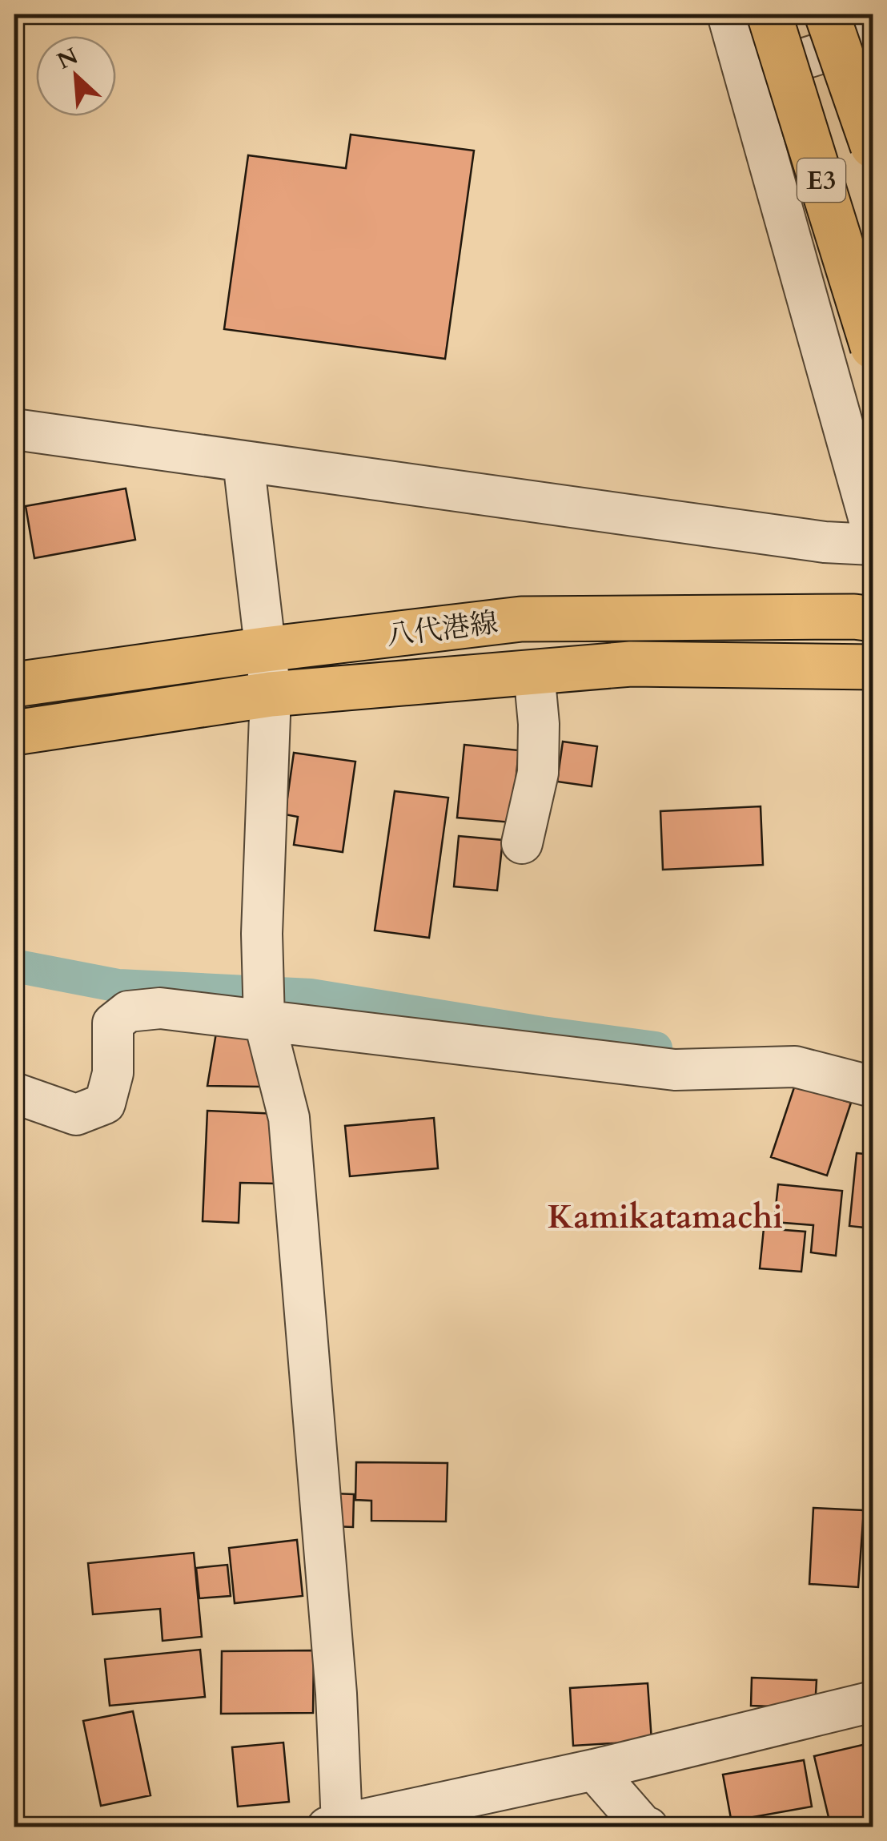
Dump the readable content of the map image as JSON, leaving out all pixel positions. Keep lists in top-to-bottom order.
{
  "streets": {
    "main road": ["E3", "八代港線"]
  },
  "districts": ["Kamikatamachi"],
  "north": "top left"
}
